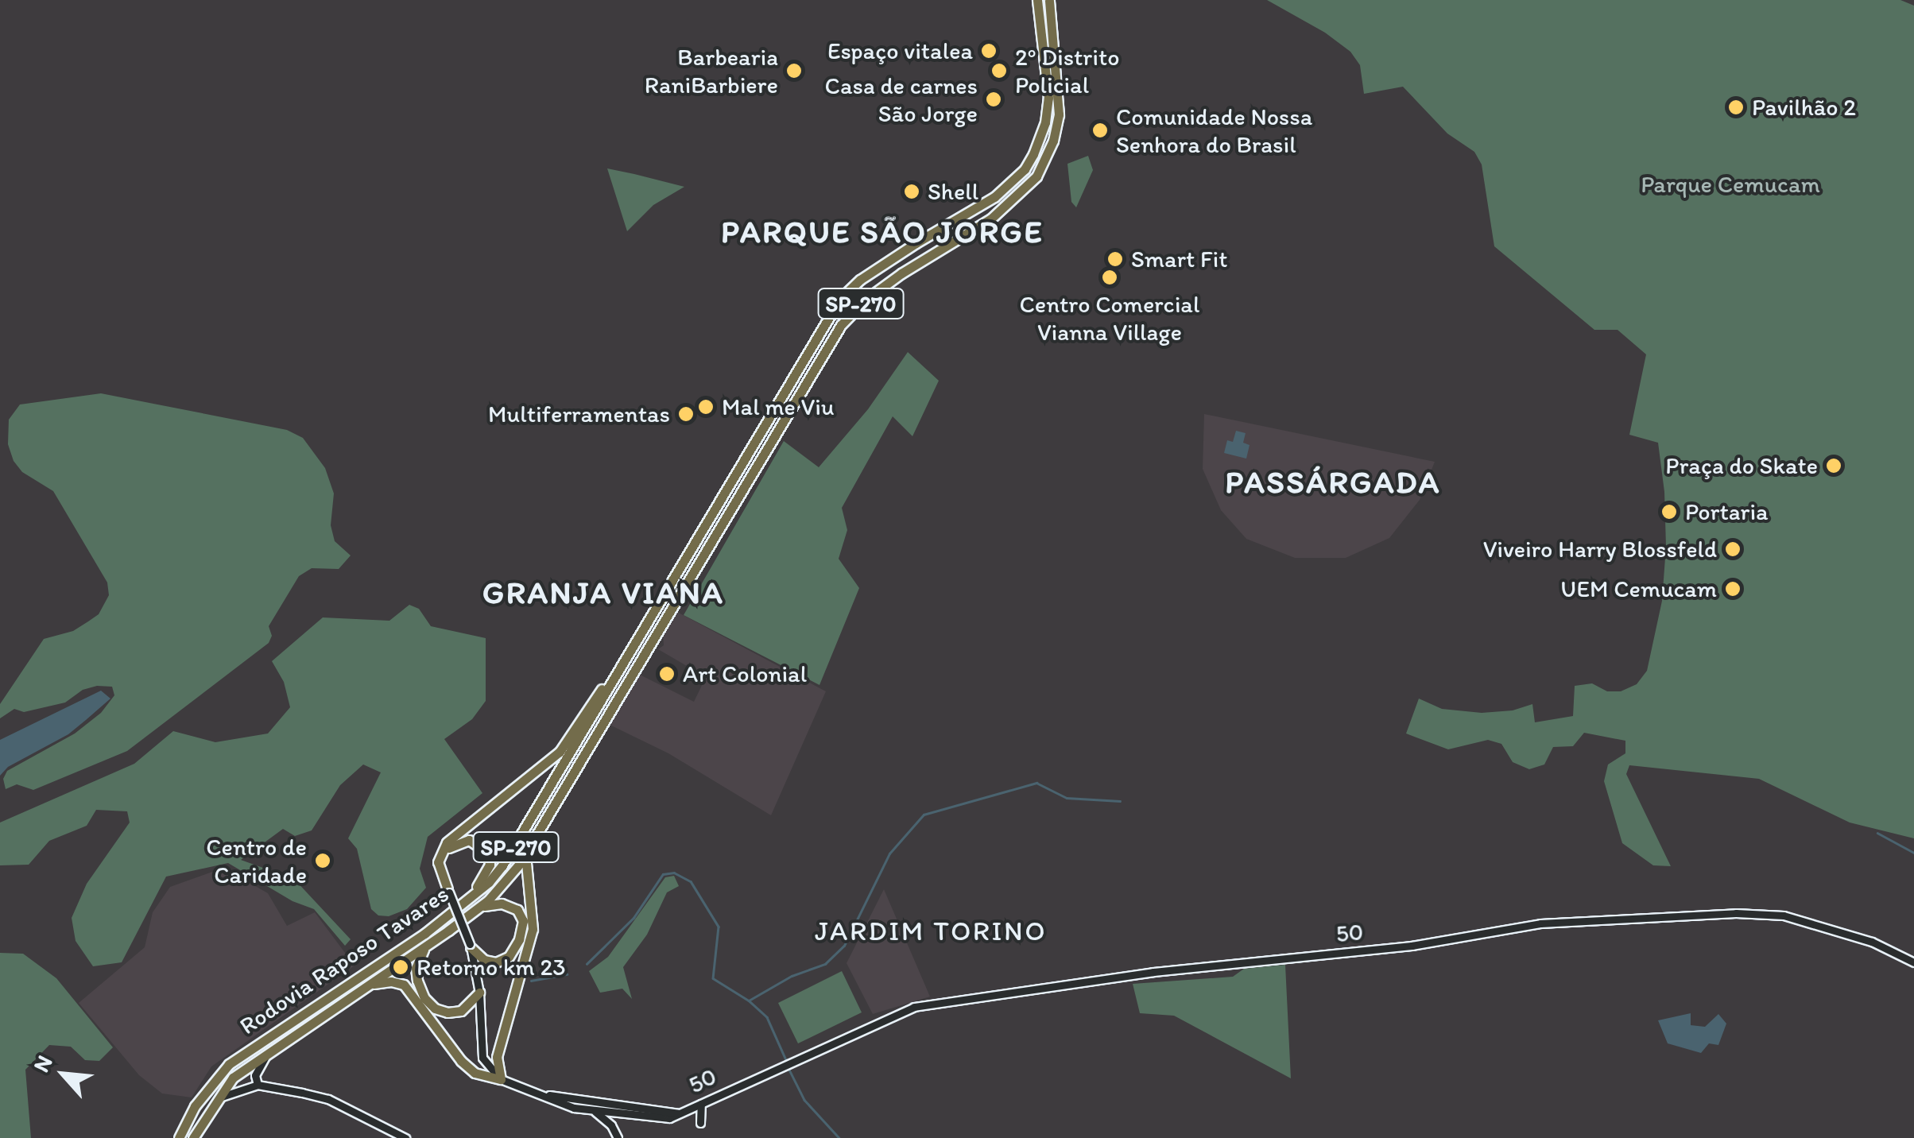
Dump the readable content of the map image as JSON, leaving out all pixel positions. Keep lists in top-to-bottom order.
{
  "streets": {
    "highway": ["SP-270", "Rodovia Raposo Tavares"],
    "main road": ["50"]
  },
  "districts": [
    "PARQUE SÃO JORGE",
    "PASSÁRGADA",
    "GRANJA VIANA",
    "JARDIM TORINO"
  ],
  "parks": ["Parque Cemucam"],
  "places": [
    "Espaço vitalea",
    "Barbearia RaniBarbiere",
    "2º Distrito Policial",
    "Casa de carnes São Jorge",
    "Pavilhão 2",
    "Comunidade Nossa Senhora do Brasil",
    "Shell",
    "Smart Fit",
    "Centro Comercial Vianna Village",
    "Mal me Viu",
    "Multiferramentas",
    "Praça do Skate",
    "Portaria",
    "Viveiro Harry Blossfeld",
    "UEM Cemucam",
    "Art Colonial",
    "Centro de Caridade",
    "Retorno km 23"
  ],
  "north": "top left"
}
